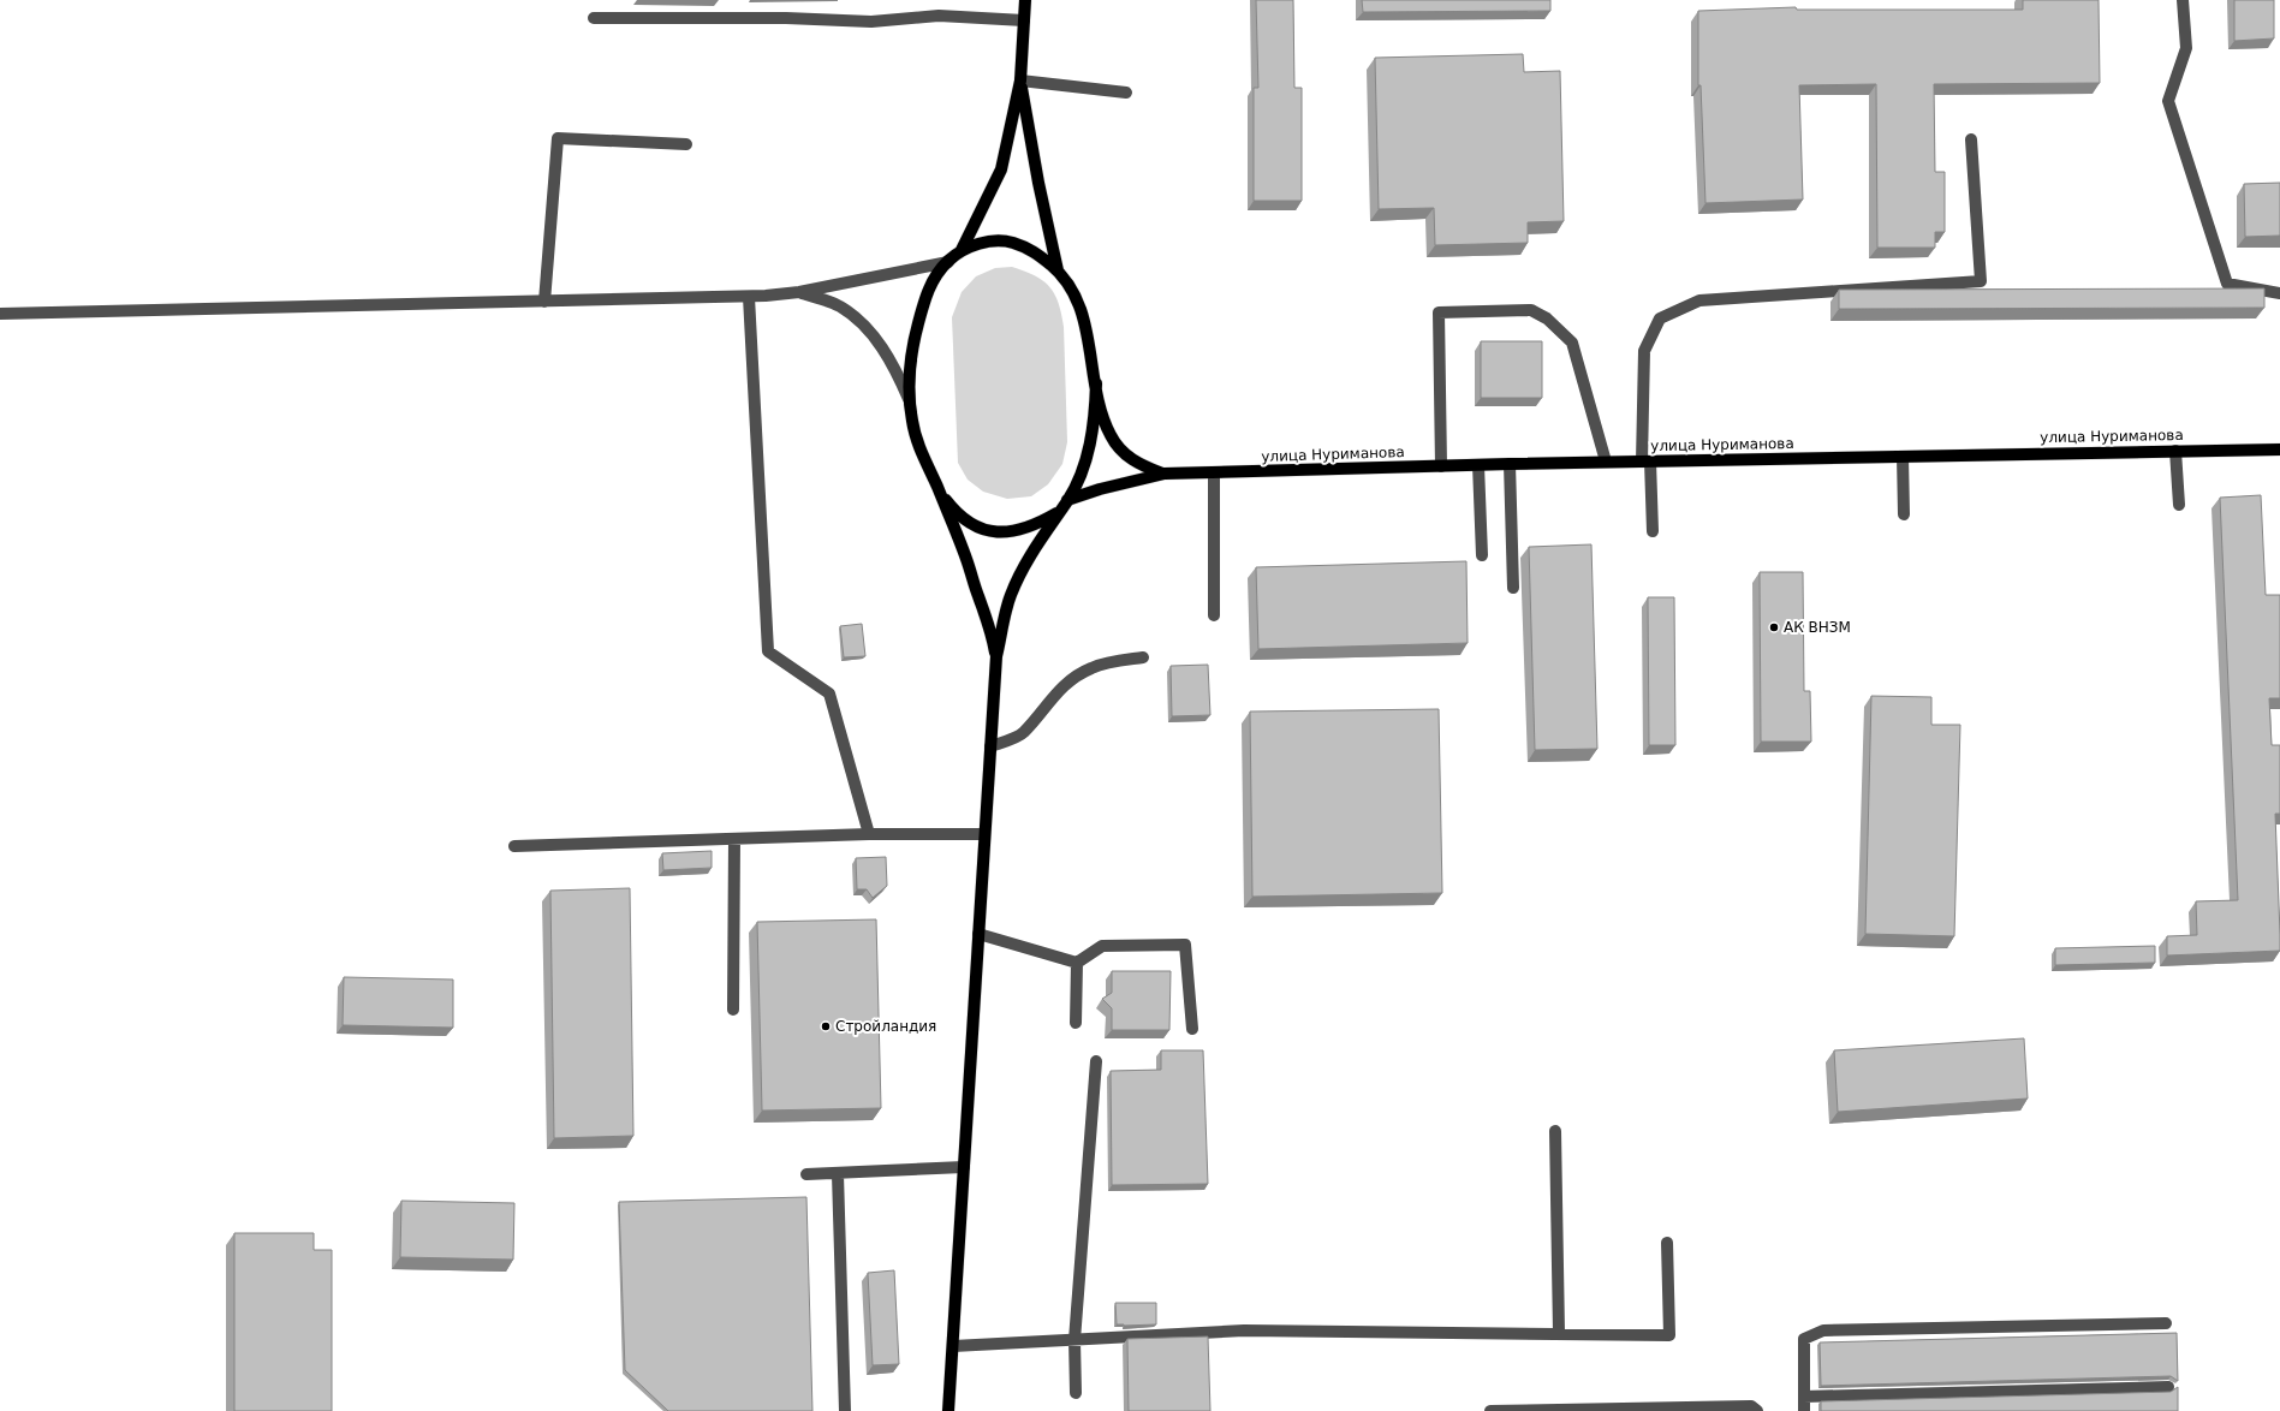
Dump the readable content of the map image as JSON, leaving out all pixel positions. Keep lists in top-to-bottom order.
{
  "streets": {
    "main road": ["улица Нуриманова"]
  },
  "places": ["АК ВНЗМ", "Стройландия"]
}
